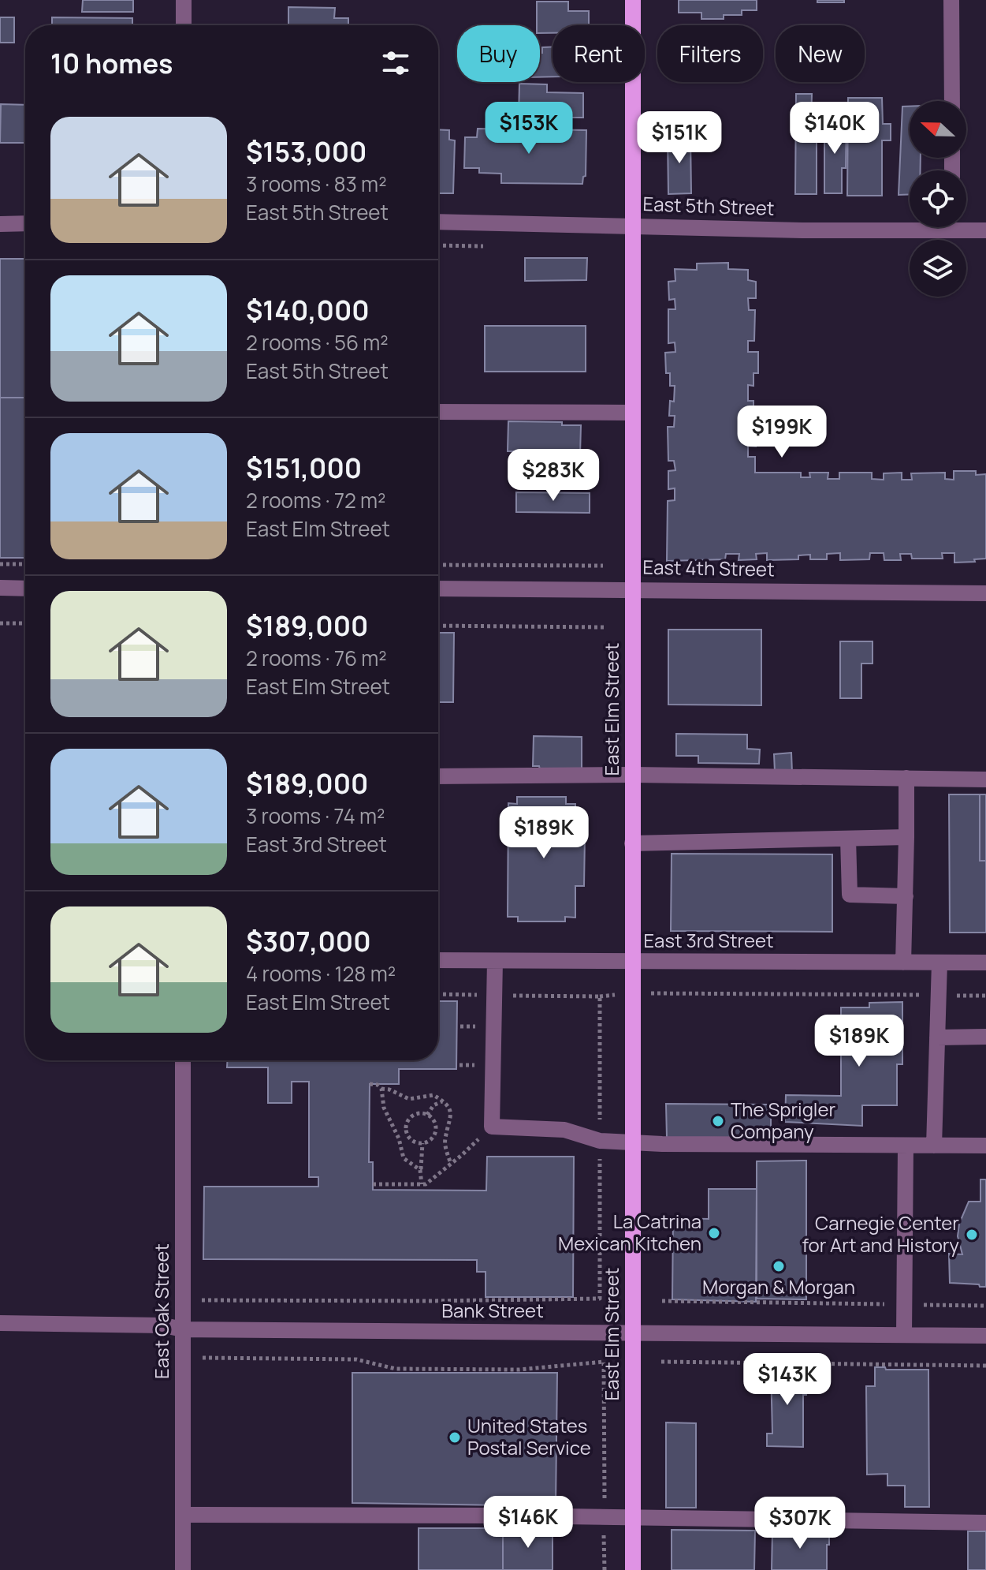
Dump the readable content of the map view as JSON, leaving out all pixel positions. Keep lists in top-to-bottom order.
{
  "streets": {
    "main road": ["East Elm Street"],
    "street": [
      "East 5th Street",
      "East 4th Street",
      "East 3rd Street",
      "East Oak Street",
      "Bank Street"
    ]
  },
  "crossings": [
    ["East 5th Street", "East Elm Street"],
    ["East 4th Street", "East Elm Street"],
    ["East Elm Street", "East 3rd Street"],
    ["East Elm Street", "Bank Street"],
    ["East Oak Street", "Bank Street"]
  ],
  "places": [
    "The Sprigler Company",
    "La Catrina Mexican Kitchen",
    "Carnegie Center for Art and History",
    "Morgan & Morgan",
    "United States Postal Service"
  ],
  "north": "left",
  "page": {
    "chip": [
      "Buy",
      "Rent",
      "Filters",
      "New"
    ],
    "heading": "10 homes",
    "list": [
      {
        "name": "$153,000",
        "note": "3 rooms · 83 m² · East 5th Street"
      },
      {
        "name": "$140,000",
        "note": "2 rooms · 56 m² · East 5th Street"
      },
      {
        "name": "$151,000",
        "note": "2 rooms · 72 m² · East Elm Street"
      },
      {
        "name": "$189,000",
        "note": "2 rooms · 76 m² · East Elm Street"
      },
      {
        "name": "$189,000",
        "note": "3 rooms · 74 m² · East 3rd Street"
      },
      {
        "name": "$307,000",
        "note": "4 rooms · 128 m² · East Elm Street"
      }
    ],
    "price": [
      "$153K",
      "$140K",
      "$151K",
      "$199K",
      "$283K",
      "$189K",
      "$189K",
      "$143K",
      "$146K",
      "$307K"
    ]
  }
}
